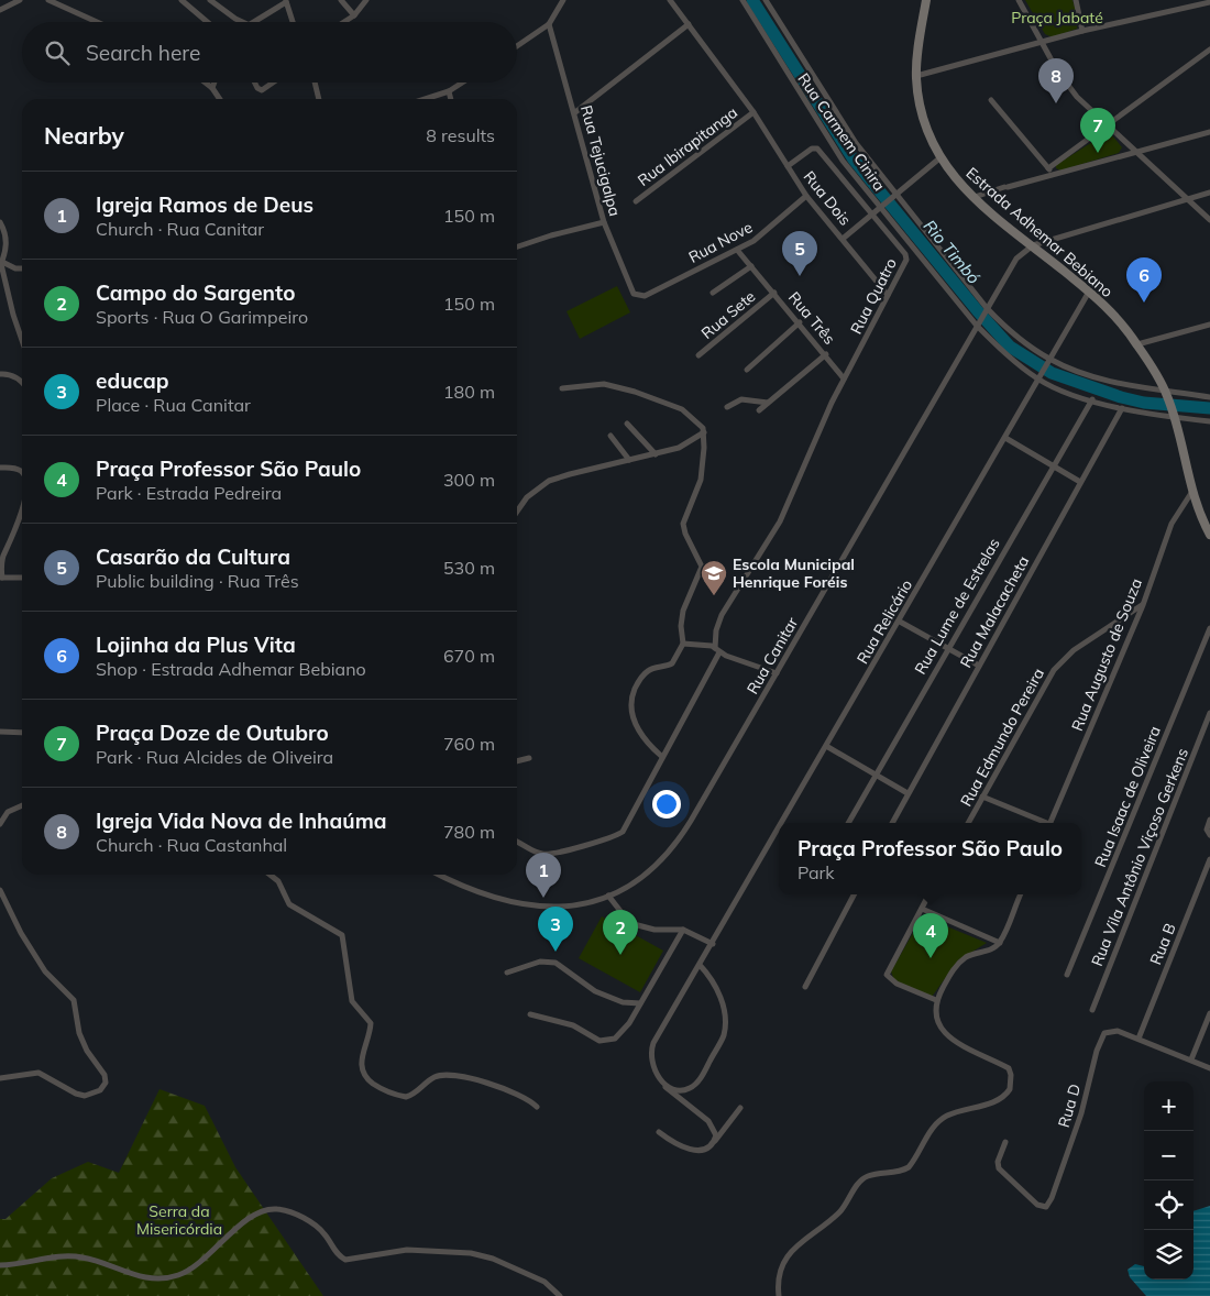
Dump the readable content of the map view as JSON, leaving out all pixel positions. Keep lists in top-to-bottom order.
{
  "streets": {
    "main road": ["Estrada Adhemar Bebiano"],
    "street": [
      "Rua Carmem Cinira",
      "Rua Ibirapitanga",
      "Rua Tejucigalpa",
      "Rua Dois",
      "Rua Nove",
      "Rua Quatro",
      "Rua Sete",
      "Rua Três",
      "Rua Lume de Estrelas",
      "Rua Malacacheta",
      "Rua Relicário",
      "Rua Augusto de Souza",
      "Rua Canitar",
      "Rua Edmundo Pereira",
      "Rua Isaac de Oliveira",
      "Rua Vila Antônio Viçoso Gerkens",
      "Rua B",
      "Rua D"
    ]
  },
  "crossings": [
    ["Rua Carmem Cinira", "Estrada Adhemar Bebiano"],
    ["Rua Carmem Cinira", "Rua Lume de Estrelas"],
    ["Rua Carmem Cinira", "Rua Malacacheta"],
    ["Rua Carmem Cinira", "Rua Relicário"],
    ["Rua Carmem Cinira", "Rua Canitar"],
    ["Rua Ibirapitanga", "Rua Dois"],
    ["Rua Tejucigalpa", "Rua Nove"],
    ["Rua Dois", "Rua Nove"],
    ["Rua Dois", "Rua Quatro"],
    ["Estrada Adhemar Bebiano", "Rua Relicário"],
    ["Estrada Adhemar Bebiano", "Rua Augusto de Souza"],
    ["Estrada Adhemar Bebiano", "Rua Canitar"],
    ["Rua Nove", "Rua Três"],
    ["Rua Quatro", "Rua Três"],
    ["Rua Sete", "Rua Três"],
    ["Rua Augusto de Souza", "Rua Edmundo Pereira"],
    ["Rua B", "Rua D"]
  ],
  "water": ["Rio Timbó"],
  "parks": ["Praça Jabaté", "Serra da Misericórdia"],
  "places": {
    "school or university": ["Escola Municipal Henrique Foréis"]
  },
  "page": {
    "search": "Search here",
    "pins": [
      "8",
      "7",
      "5",
      "6",
      "1",
      "3",
      "2",
      "4"
    ],
    "heading": ["Nearby", "8 results"],
    "list": [
      {
        "mark": "1",
        "name": "Igreja Ramos de Deus",
        "note": "Church · Rua Canitar",
        "value": "150 m"
      },
      {
        "mark": "2",
        "name": "Campo do Sargento",
        "note": "Sports · Rua O Garimpeiro",
        "value": "150 m"
      },
      {
        "mark": "3",
        "name": "educap",
        "note": "Place · Rua Canitar",
        "value": "180 m"
      },
      {
        "mark": "4",
        "name": "Praça Professor São Paulo",
        "note": "Park · Estrada Pedreira",
        "value": "300 m"
      },
      {
        "mark": "5",
        "name": "Casarão da Cultura",
        "note": "Public building · Rua Três",
        "value": "530 m"
      },
      {
        "mark": "6",
        "name": "Lojinha da Plus Vita",
        "note": "Shop · Estrada Adhemar Bebiano",
        "value": "670 m"
      },
      {
        "mark": "7",
        "name": "Praça Doze de Outubro",
        "note": "Park · Rua Alcides de Oliveira",
        "value": "760 m"
      },
      {
        "mark": "8",
        "name": "Igreja Vida Nova de Inhaúma",
        "note": "Church · Rua Castanhal",
        "value": "780 m"
      }
    ],
    "popup": ["Praça Professor São Paulo", "Park"],
    "map_buttons": ["+", "−"]
  }
}
